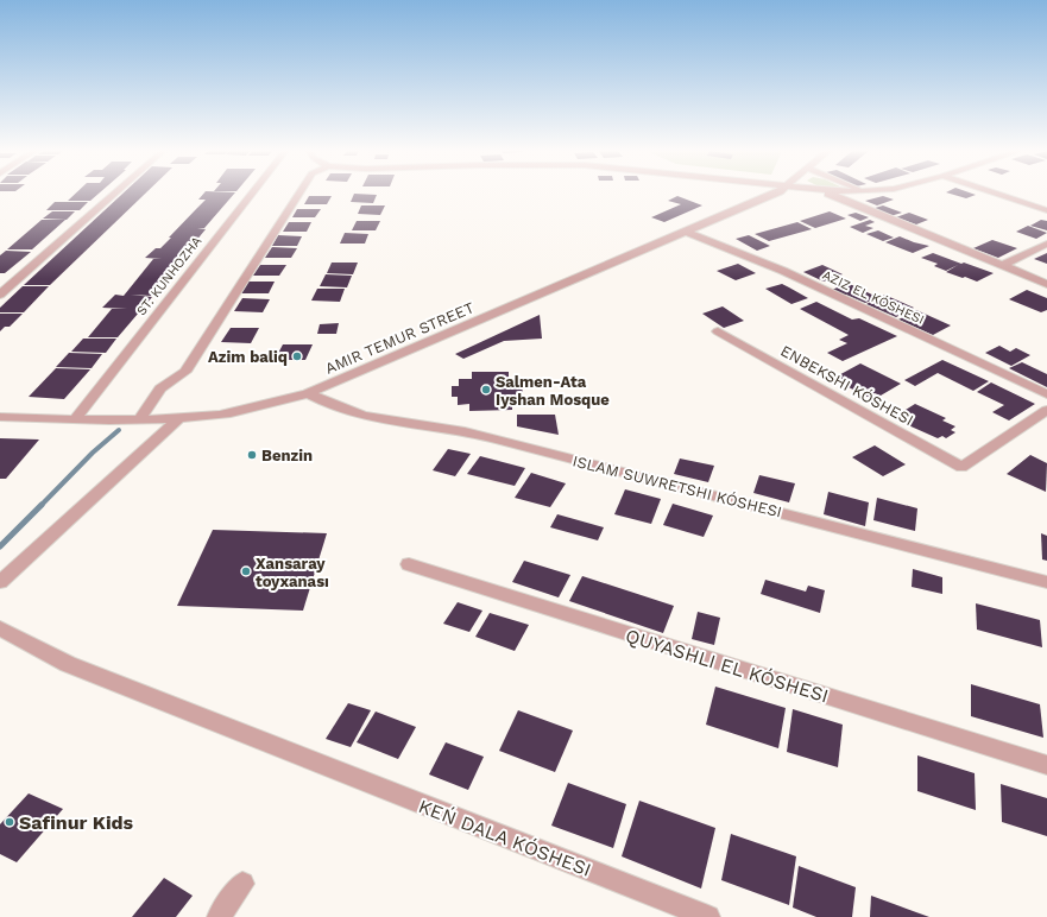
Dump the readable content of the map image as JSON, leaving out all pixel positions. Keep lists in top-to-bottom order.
{
  "streets": {
    "street": [
      "ST. KUNHOZHA",
      "AZIZ EL KÓSHESI",
      "AMIR TEMUR STREET",
      "ENBEKSHI KÓSHESI",
      "ISLAM SUWRETSHI KÓSHESI",
      "KEŃ DALA KÓSHESI"
    ]
  },
  "crossings": [
    ["ST. KUNHOZHA", "AMIR TEMUR STREET"],
    ["AZIZ EL KÓSHESI", "AMIR TEMUR STREET"],
    ["AMIR TEMUR STREET", "ISLAM SUWRETSHI KÓSHESI"]
  ],
  "places": [
    "Azim baliq",
    "Salmen-Ata Iyshan Mosque",
    "Benzin",
    "Xansaray toyxanası",
    "Safinur Kids"
  ]
}
